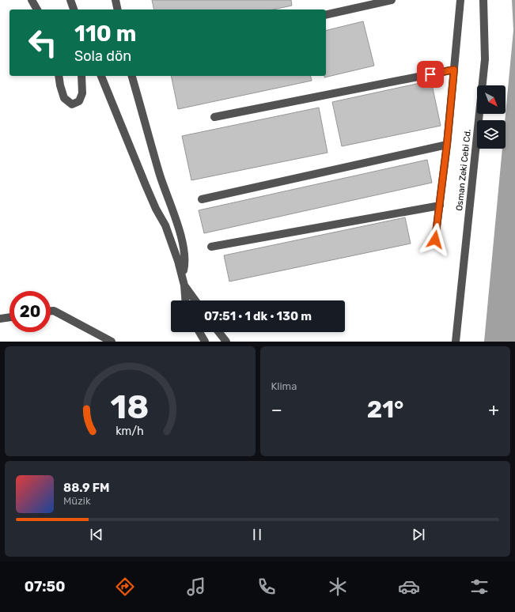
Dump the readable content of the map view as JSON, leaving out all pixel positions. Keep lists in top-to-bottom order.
{
  "streets": {
    "street": ["Osman Zeki Cebi Cd."]
  },
  "north": "bottom right",
  "page": {
    "turn": ["110 m", "Sola dön"],
    "limit": "20",
    "trip": "07:51 · 1 dk · 130 m",
    "tile": "Klima",
    "heat": ["−", "21°", "+"],
    "song": ["88.9 FM", "Müzik"],
    "tabs": "07:50",
    "gauge": ["18", "km/h"]
  }
}
